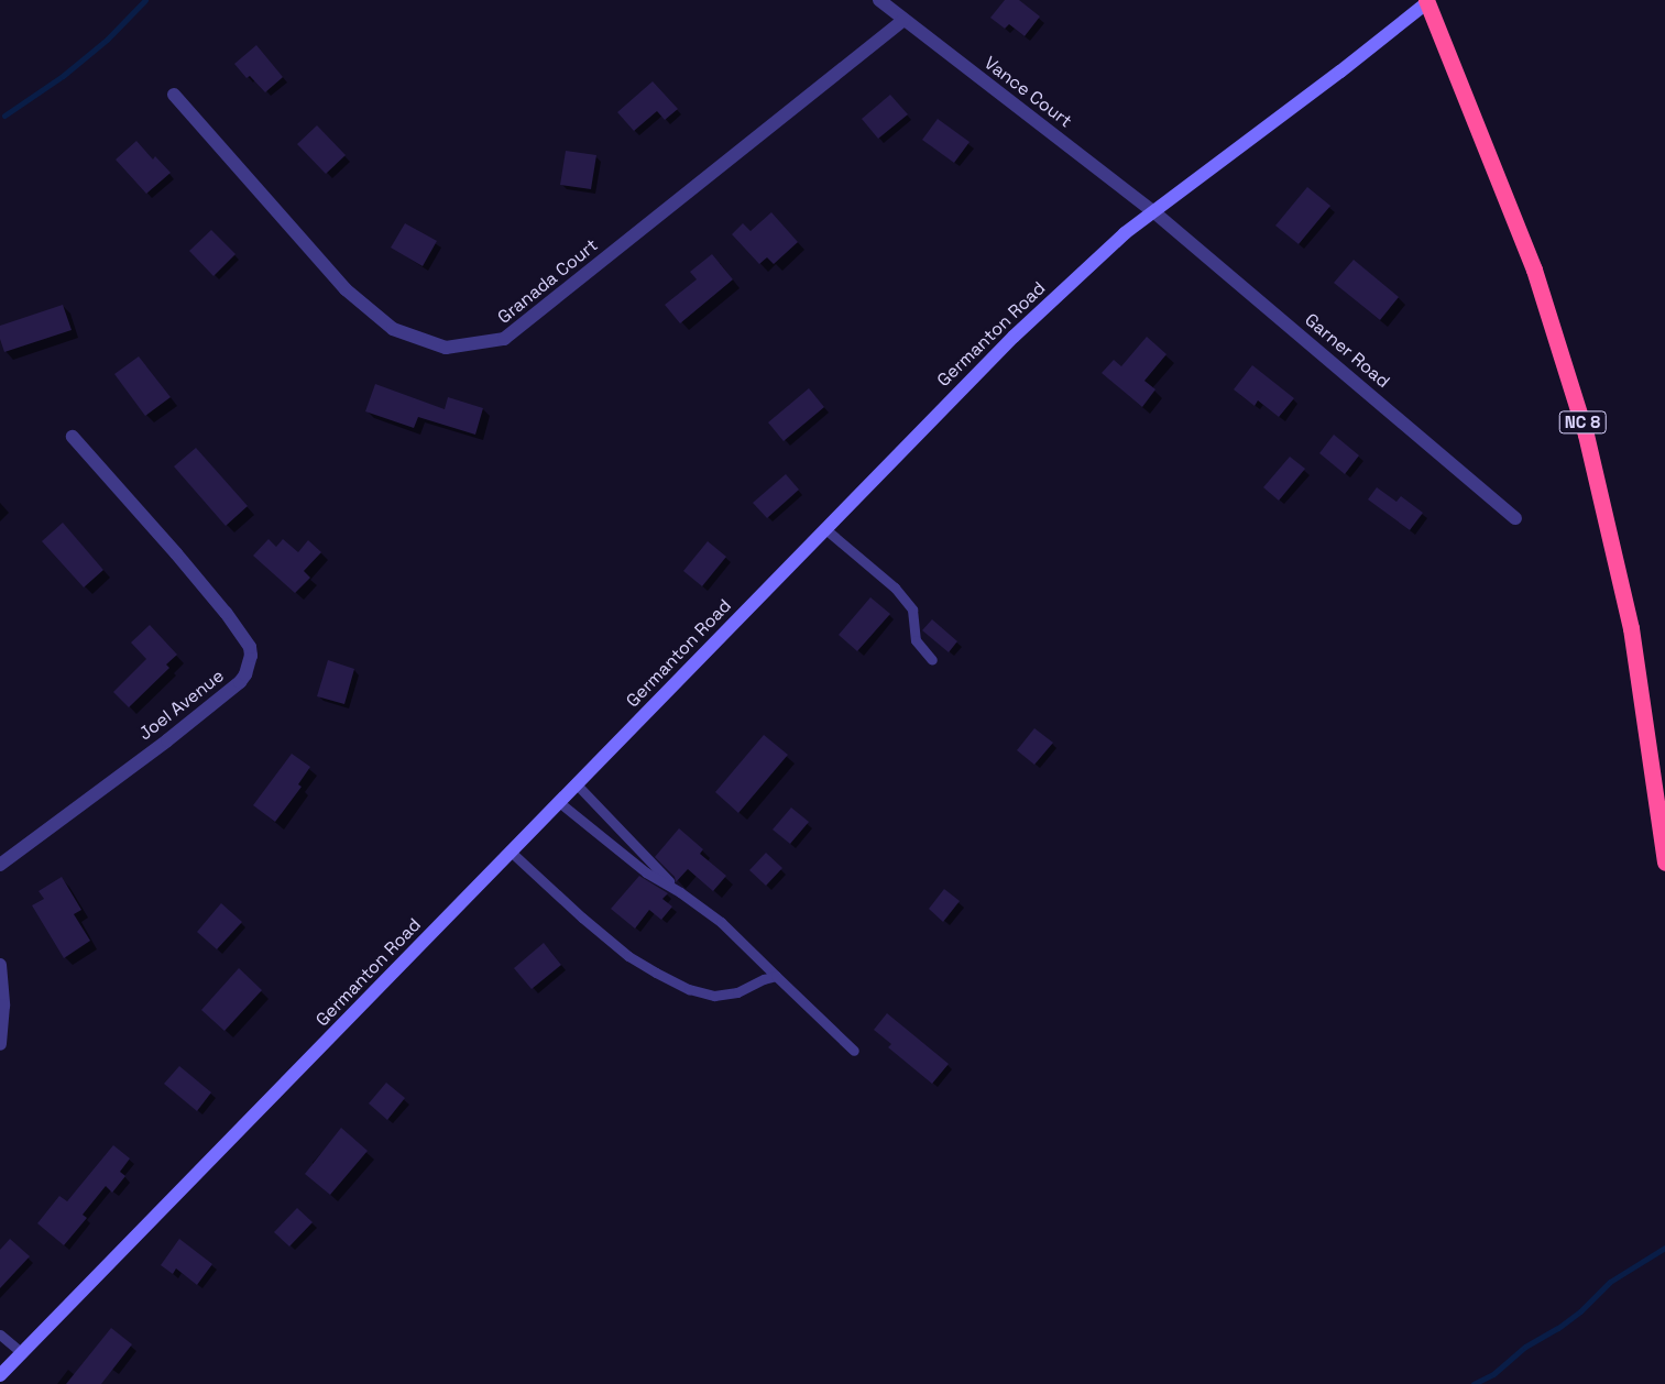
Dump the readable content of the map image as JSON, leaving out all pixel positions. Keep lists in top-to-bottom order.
{
  "streets": {
    "highway": ["NC 8"],
    "main road": ["Germanton Road"],
    "street": [
      "Vance Court",
      "Granada Court",
      "Garner Road",
      "Joel Avenue"
    ]
  },
  "crossings": [
    ["Vance Court", "Granada Court"],
    ["Vance Court", "Germanton Road"],
    ["Vance Court", "Garner Road"],
    ["Germanton Road", "Garner Road"],
    ["Germanton Road", "NC 8"]
  ]
}
